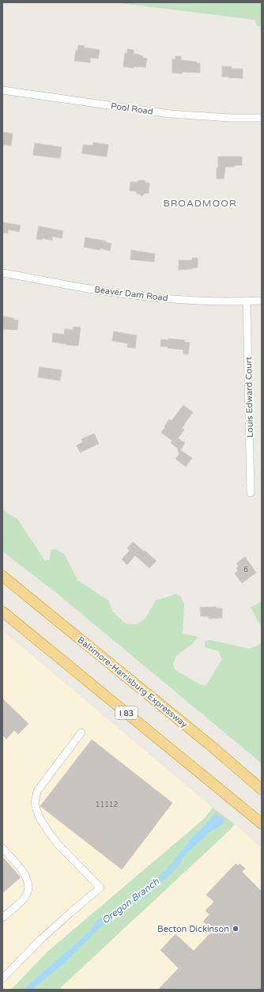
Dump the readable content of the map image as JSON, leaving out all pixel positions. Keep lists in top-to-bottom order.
{
  "streets": {
    "highway": ["Baltimore-Harrisburg Expressway", "I 83"],
    "street": ["Pool Road", "Beaver Dam Road", "Louis Edward Court"]
  },
  "crossings": [
    ["Beaver Dam Road", "Louis Edward Court"]
  ],
  "districts": ["BROADMOOR"],
  "water": ["Oregon Branch"],
  "places": ["Becton Dickinson"],
  "house_numbers": ["6", "11112"]
}
